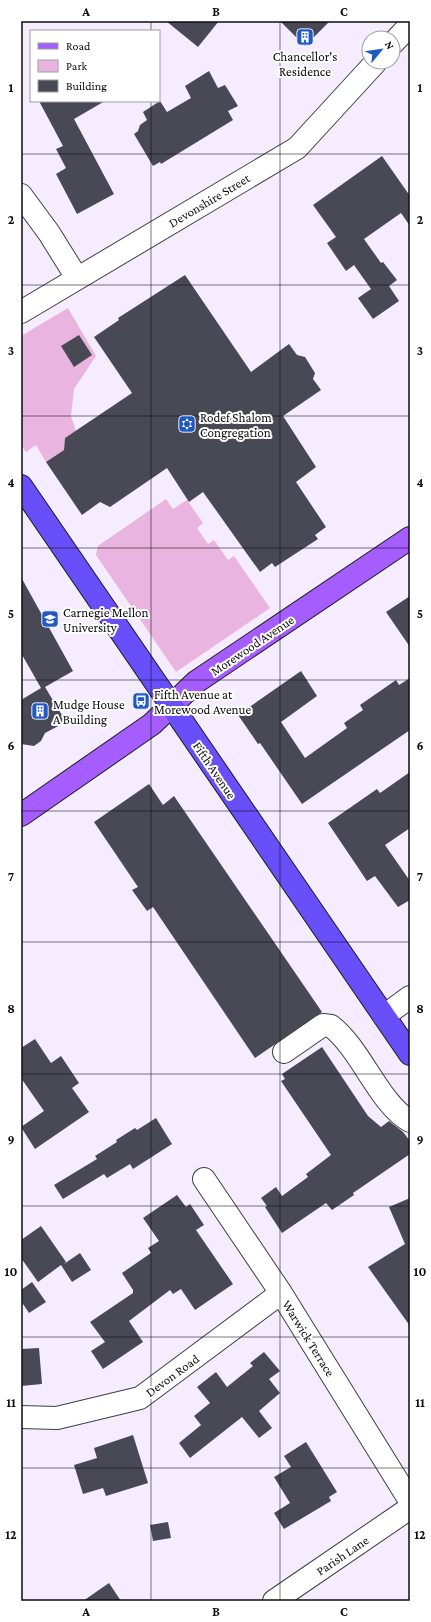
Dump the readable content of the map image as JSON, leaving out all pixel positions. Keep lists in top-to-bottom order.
{
  "streets": {
    "highway": ["Fifth Avenue"],
    "main road": ["Morewood Avenue"],
    "street": [
      "Devonshire Street",
      "Warwick Terrace",
      "Devon Road",
      "Parish Lane"
    ]
  },
  "crossings": [
    ["Morewood Avenue", "Fifth Avenue"],
    ["Warwick Terrace", "Devon Road"]
  ],
  "places": {
    "building": ["Chancellor's Residence", "Mudge House A Building"],
    "synagogue": ["Rodef Shalom Congregation"],
    "school or university": ["Carnegie Mellon University"],
    "bus stop": ["Fifth Avenue at Morewood Avenue"]
  },
  "legend": ["Road", "Park", "Building"],
  "north": "top right",
  "grid": {
    "columns": ["A", "B", "C"],
    "rows": [
      "1",
      "2",
      "3",
      "4",
      "5",
      "6",
      "7",
      "8",
      "9",
      "10",
      "11",
      "12"
    ]
  }
}
